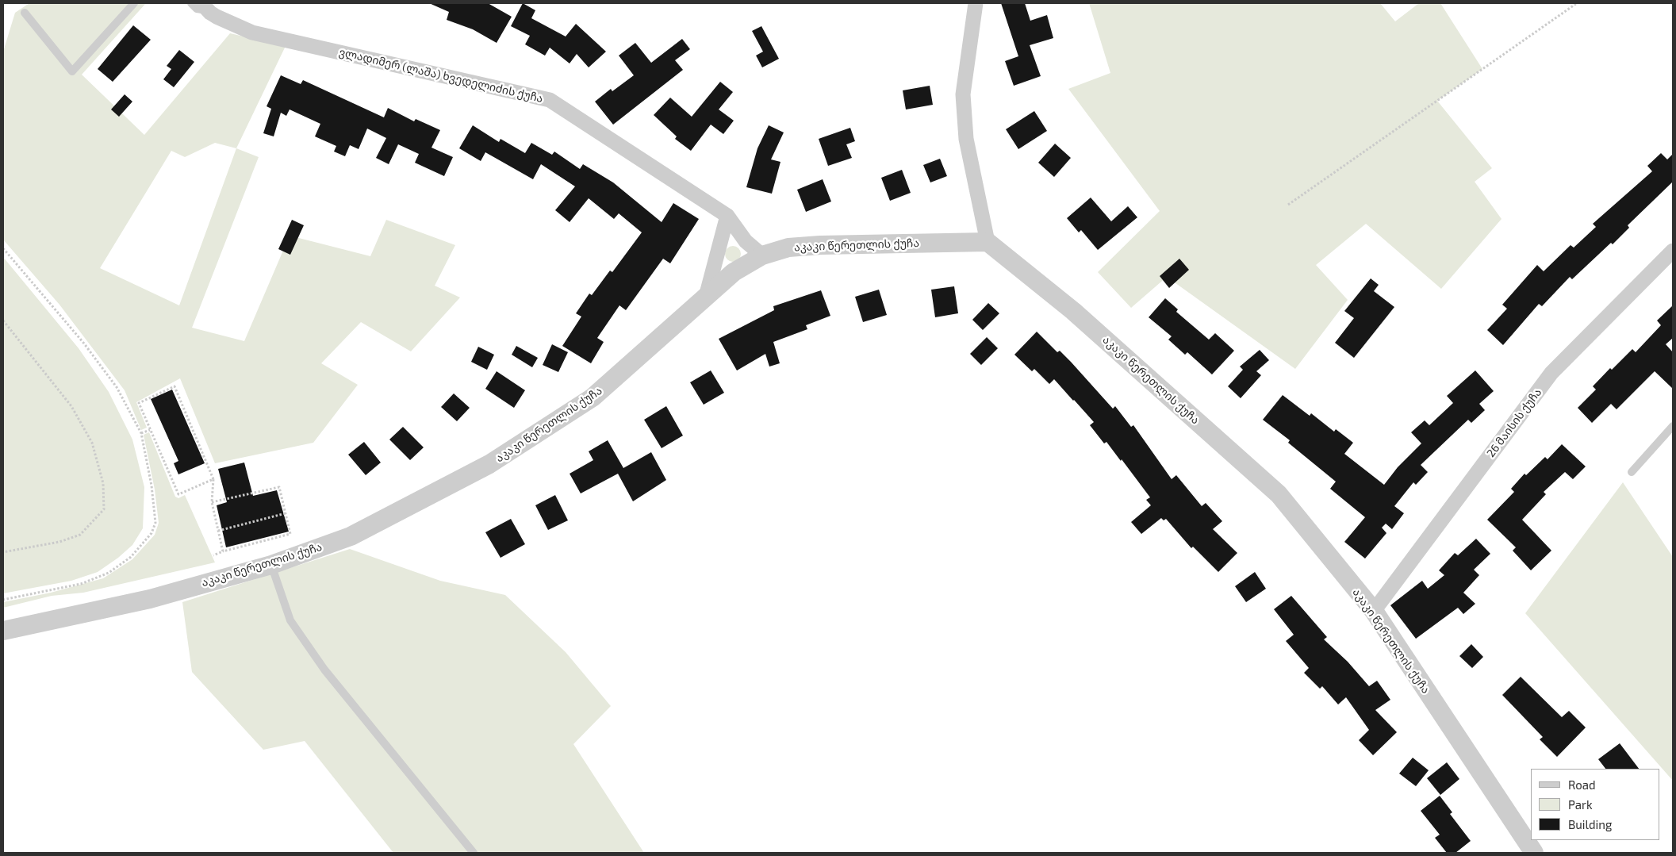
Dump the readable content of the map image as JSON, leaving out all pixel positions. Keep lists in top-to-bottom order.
{
  "streets": {
    "street": ["ვლადიმერ (ლაშა) ხვედელიძის ქუჩა", "აკაკი წერეთლის ქუჩა", "26 მაისის ქუჩა"]
  },
  "crossings": [
    ["ვლადიმერ (ლაშა) ხვედელიძის ქუჩა", "აკაკი წერეთლის ქუჩა"],
    ["აკაკი წერეთლის ქუჩა", "26 მაისის ქუჩა"]
  ],
  "legend": ["Road", "Park", "Building"]
}
